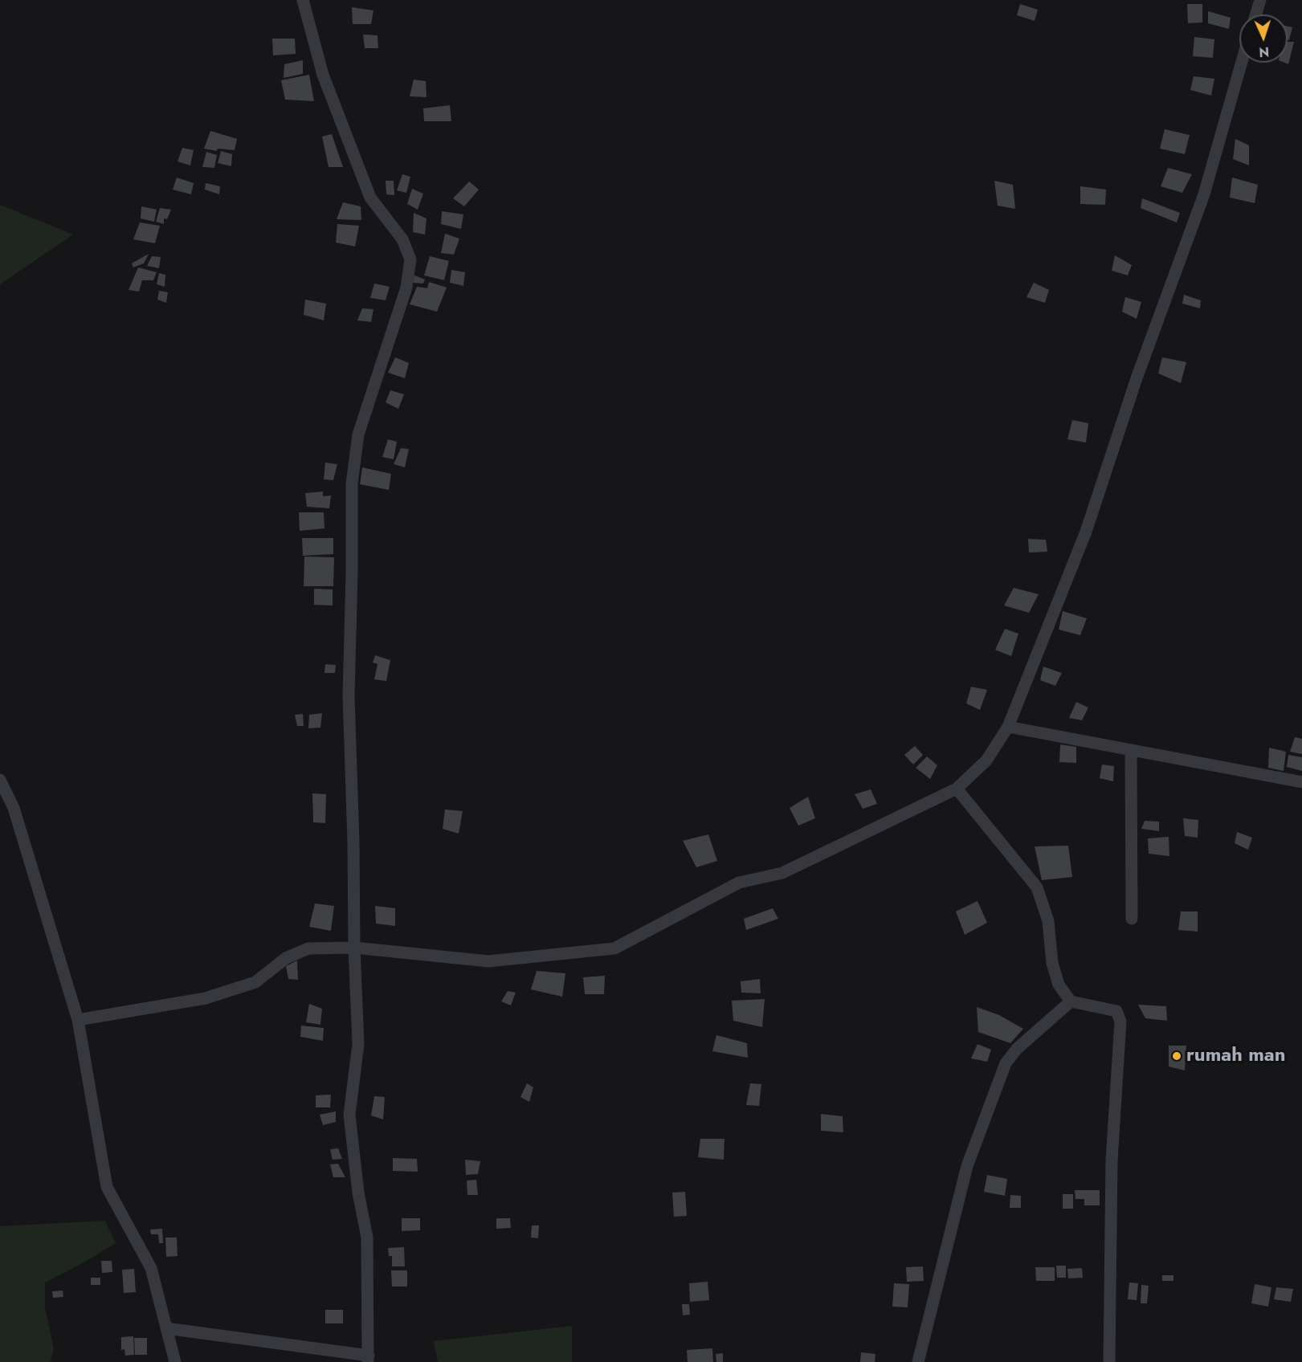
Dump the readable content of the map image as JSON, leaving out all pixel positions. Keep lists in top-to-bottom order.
{
  "places": ["rumah man"],
  "north": "bottom"
}
